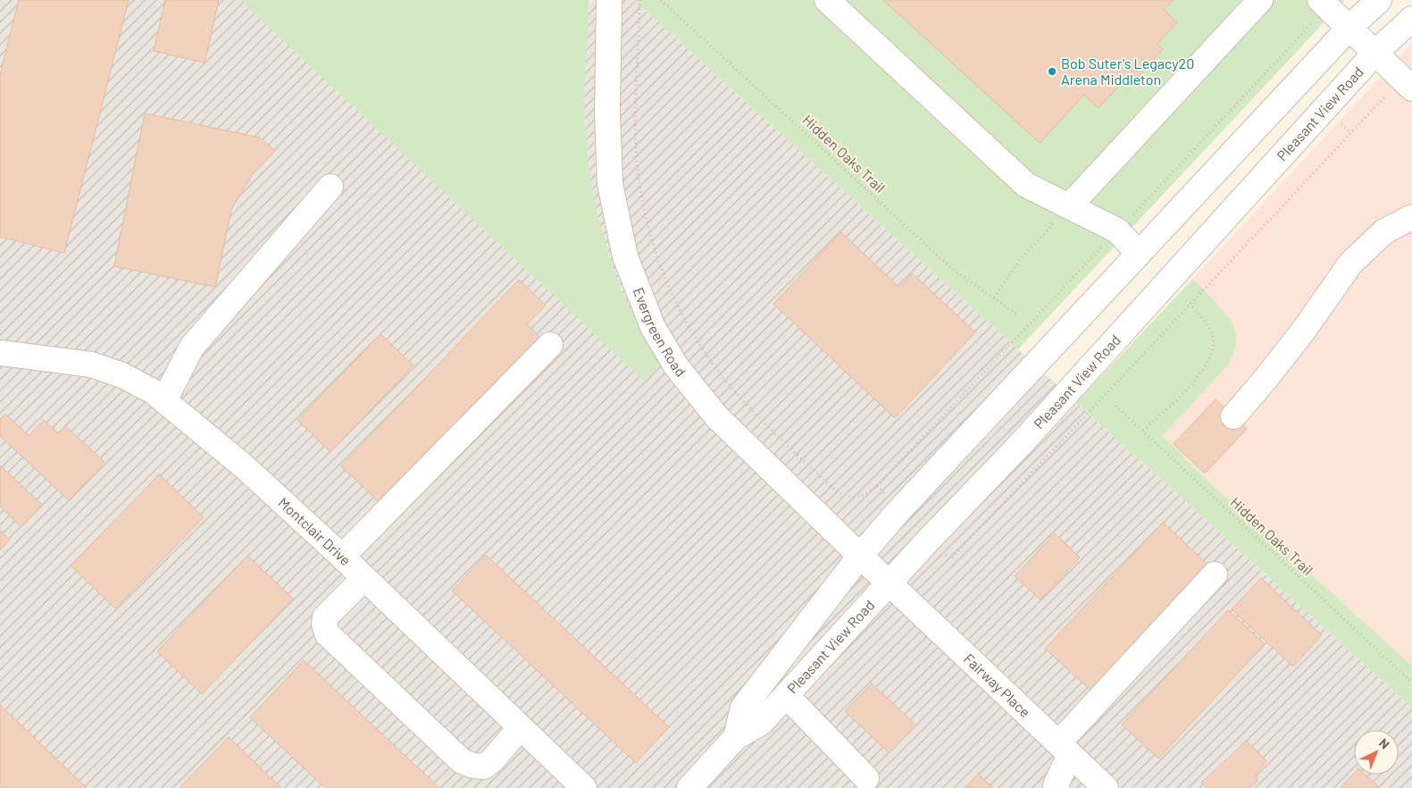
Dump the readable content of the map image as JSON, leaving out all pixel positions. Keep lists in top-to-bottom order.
{
  "streets": {
    "street": [
      "Pleasant View Road",
      "Evergreen Road",
      "Montclair Drive",
      "Fairway Place"
    ],
    "path": ["Hidden Oaks Trail"]
  },
  "crossings": [
    ["Pleasant View Road", "Evergreen Road"],
    ["Pleasant View Road", "Fairway Place"],
    ["Evergreen Road", "Fairway Place"]
  ],
  "places": ["Bob Suter's Legacy20 Arena Middleton"],
  "north": "top right"
}
